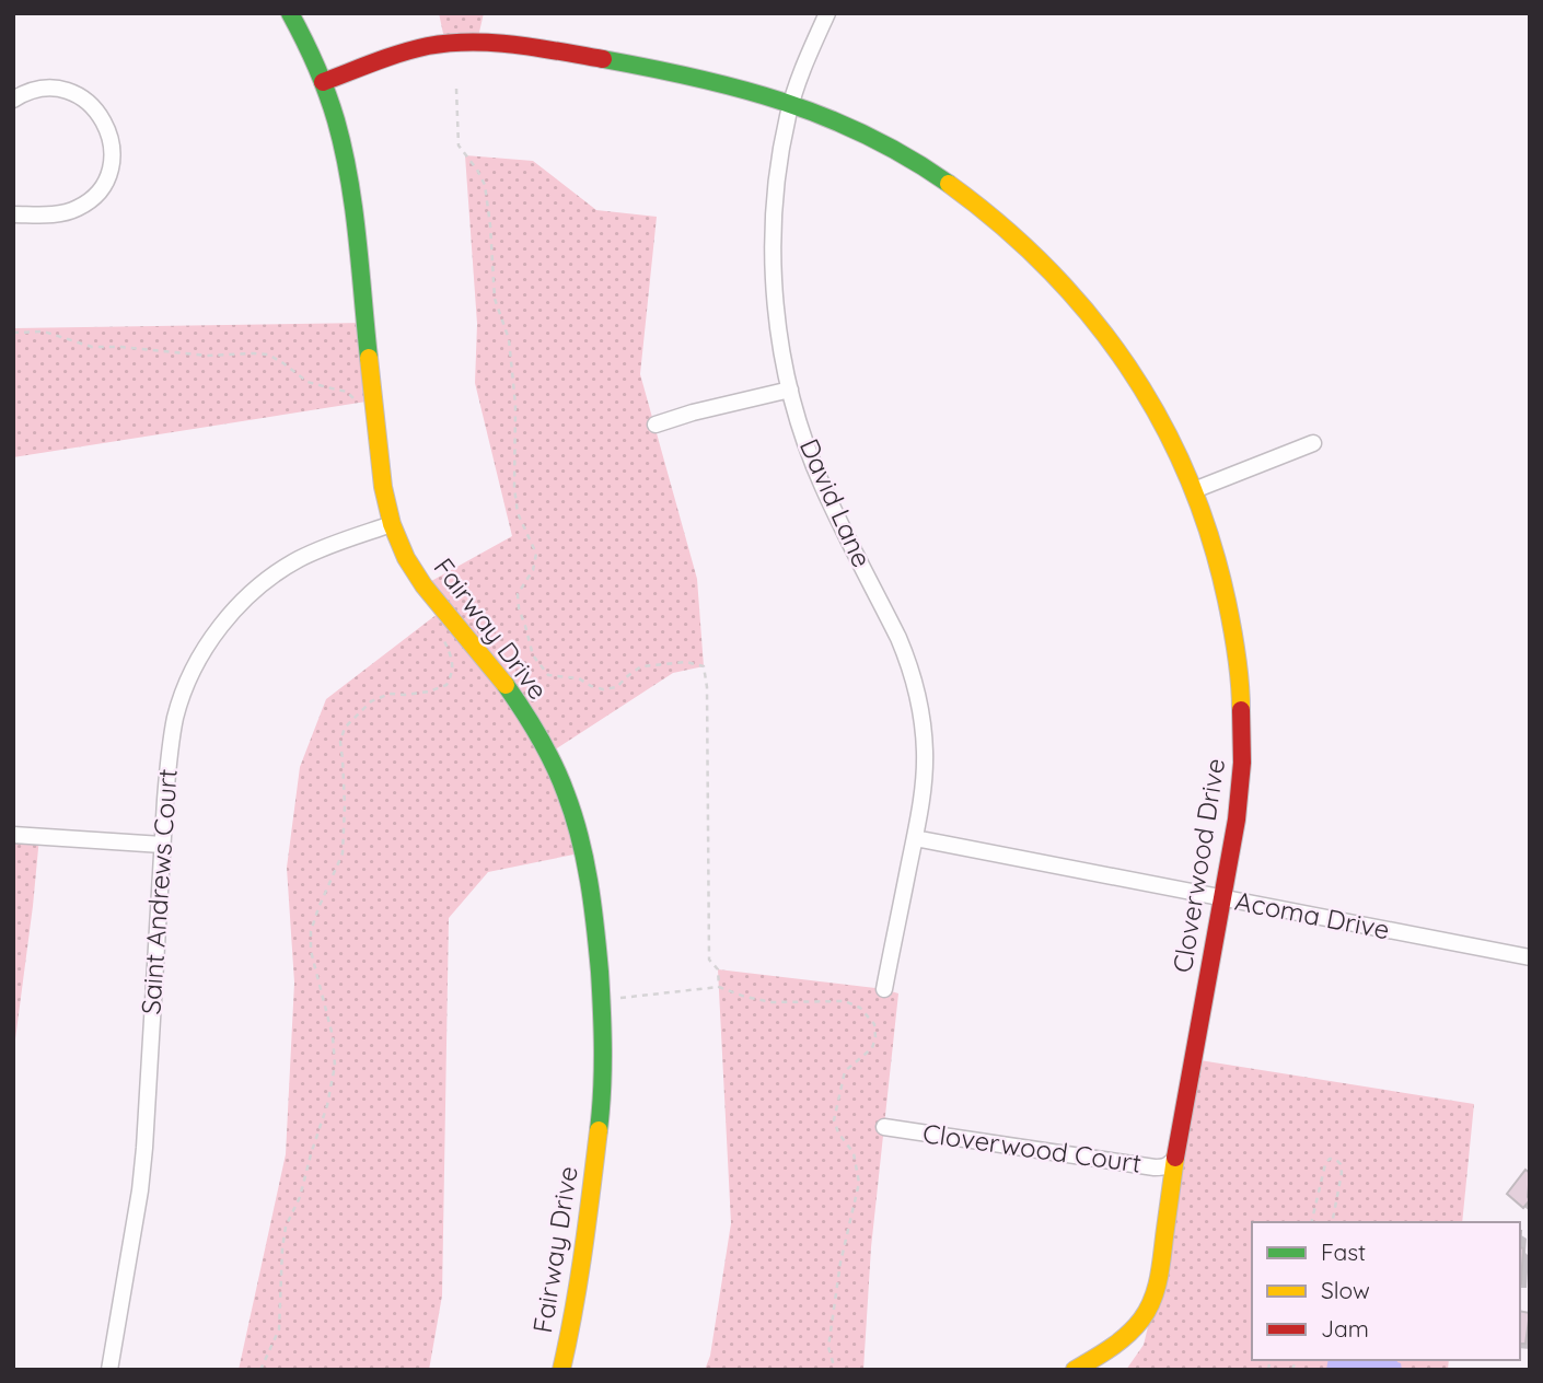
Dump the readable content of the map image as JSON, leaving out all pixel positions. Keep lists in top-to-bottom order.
{
  "streets": {
    "street": [
      "David Lane",
      "Fairway Drive",
      "Cloverwood Drive",
      "Saint Andrews Court",
      "Acoma Drive",
      "Cloverwood Court"
    ]
  },
  "crossings": [
    ["David Lane", "Cloverwood Drive"],
    ["David Lane", "Acoma Drive"],
    ["Fairway Drive", "Cloverwood Drive"],
    ["Fairway Drive", "Saint Andrews Court"],
    ["Cloverwood Drive", "Acoma Drive"],
    ["Cloverwood Drive", "Cloverwood Court"]
  ],
  "legend": ["Fast", "Slow", "Jam"]
}
